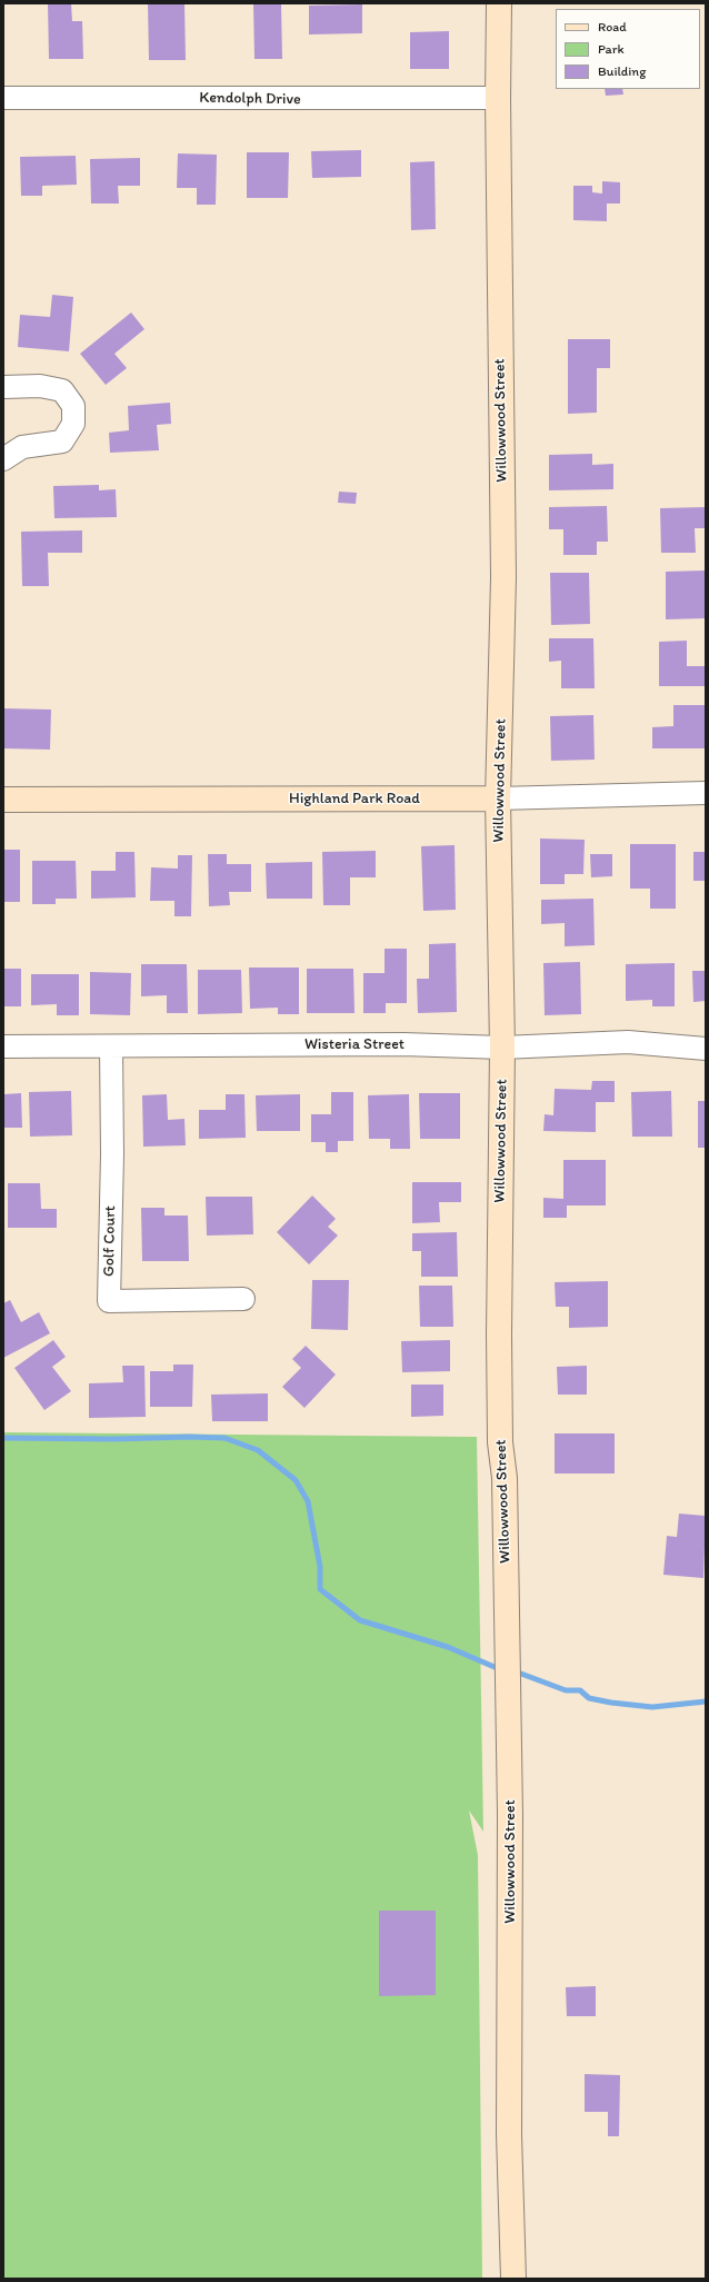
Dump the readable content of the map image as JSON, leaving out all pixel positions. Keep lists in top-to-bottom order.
{
  "streets": {
    "street": [
      "Kendolph Drive",
      "Willowwood Street",
      "Highland Park Road",
      "Wisteria Street",
      "Golf Court"
    ]
  },
  "crossings": [
    ["Kendolph Drive", "Willowwood Street"],
    ["Willowwood Street", "Highland Park Road"],
    ["Willowwood Street", "Wisteria Street"],
    ["Wisteria Street", "Golf Court"]
  ],
  "legend": ["Road", "Park", "Building"]
}
